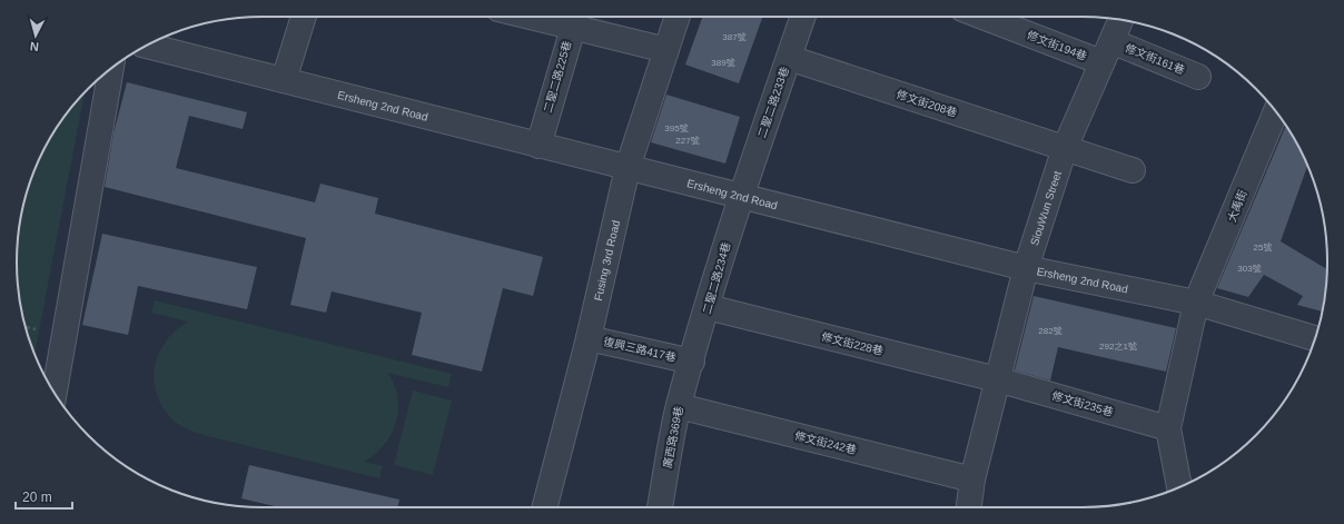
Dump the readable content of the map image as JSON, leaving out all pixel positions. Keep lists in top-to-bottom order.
{
  "streets": {
    "street": [
      "修文街194巷",
      "修文街161巷",
      "二聖二路225巷",
      "二聖二路233巷",
      "修文街208巷",
      "Ersheng 2nd Road",
      "大禹街",
      "SiouWun Street",
      "Fusing 3rd Road",
      "二聖二路234巷",
      "修文街228巷",
      "復興三路417巷",
      "修文街235巷",
      "廣西路369巷",
      "修文街242巷"
    ]
  },
  "crossings": [
    ["修文街194巷", "修文街161巷"],
    ["修文街194巷", "SiouWun Street"],
    ["修文街161巷", "SiouWun Street"],
    ["二聖二路225巷", "Ersheng 2nd Road"],
    ["二聖二路233巷", "修文街208巷"],
    ["二聖二路233巷", "Ersheng 2nd Road"],
    ["二聖二路233巷", "二聖二路234巷"],
    ["修文街208巷", "SiouWun Street"],
    ["Ersheng 2nd Road", "大禹街"],
    ["Ersheng 2nd Road", "SiouWun Street"],
    ["Ersheng 2nd Road", "Fusing 3rd Road"],
    ["Ersheng 2nd Road", "二聖二路234巷"],
    ["大禹街", "修文街235巷"],
    ["SiouWun Street", "修文街228巷"],
    ["SiouWun Street", "修文街235巷"],
    ["SiouWun Street", "修文街242巷"],
    ["Fusing 3rd Road", "復興三路417巷"],
    ["二聖二路234巷", "修文街228巷"],
    ["二聖二路234巷", "復興三路417巷"],
    ["二聖二路234巷", "廣西路369巷"],
    ["修文街228巷", "修文街235巷"],
    ["復興三路417巷", "廣西路369巷"],
    ["廣西路369巷", "修文街242巷"]
  ],
  "house_numbers": [
    "387號",
    "389號",
    "395號",
    "227號",
    "25號",
    "303號",
    "282號",
    "292之1號"
  ],
  "scale_bar": "20 m",
  "north": "bottom"
}
